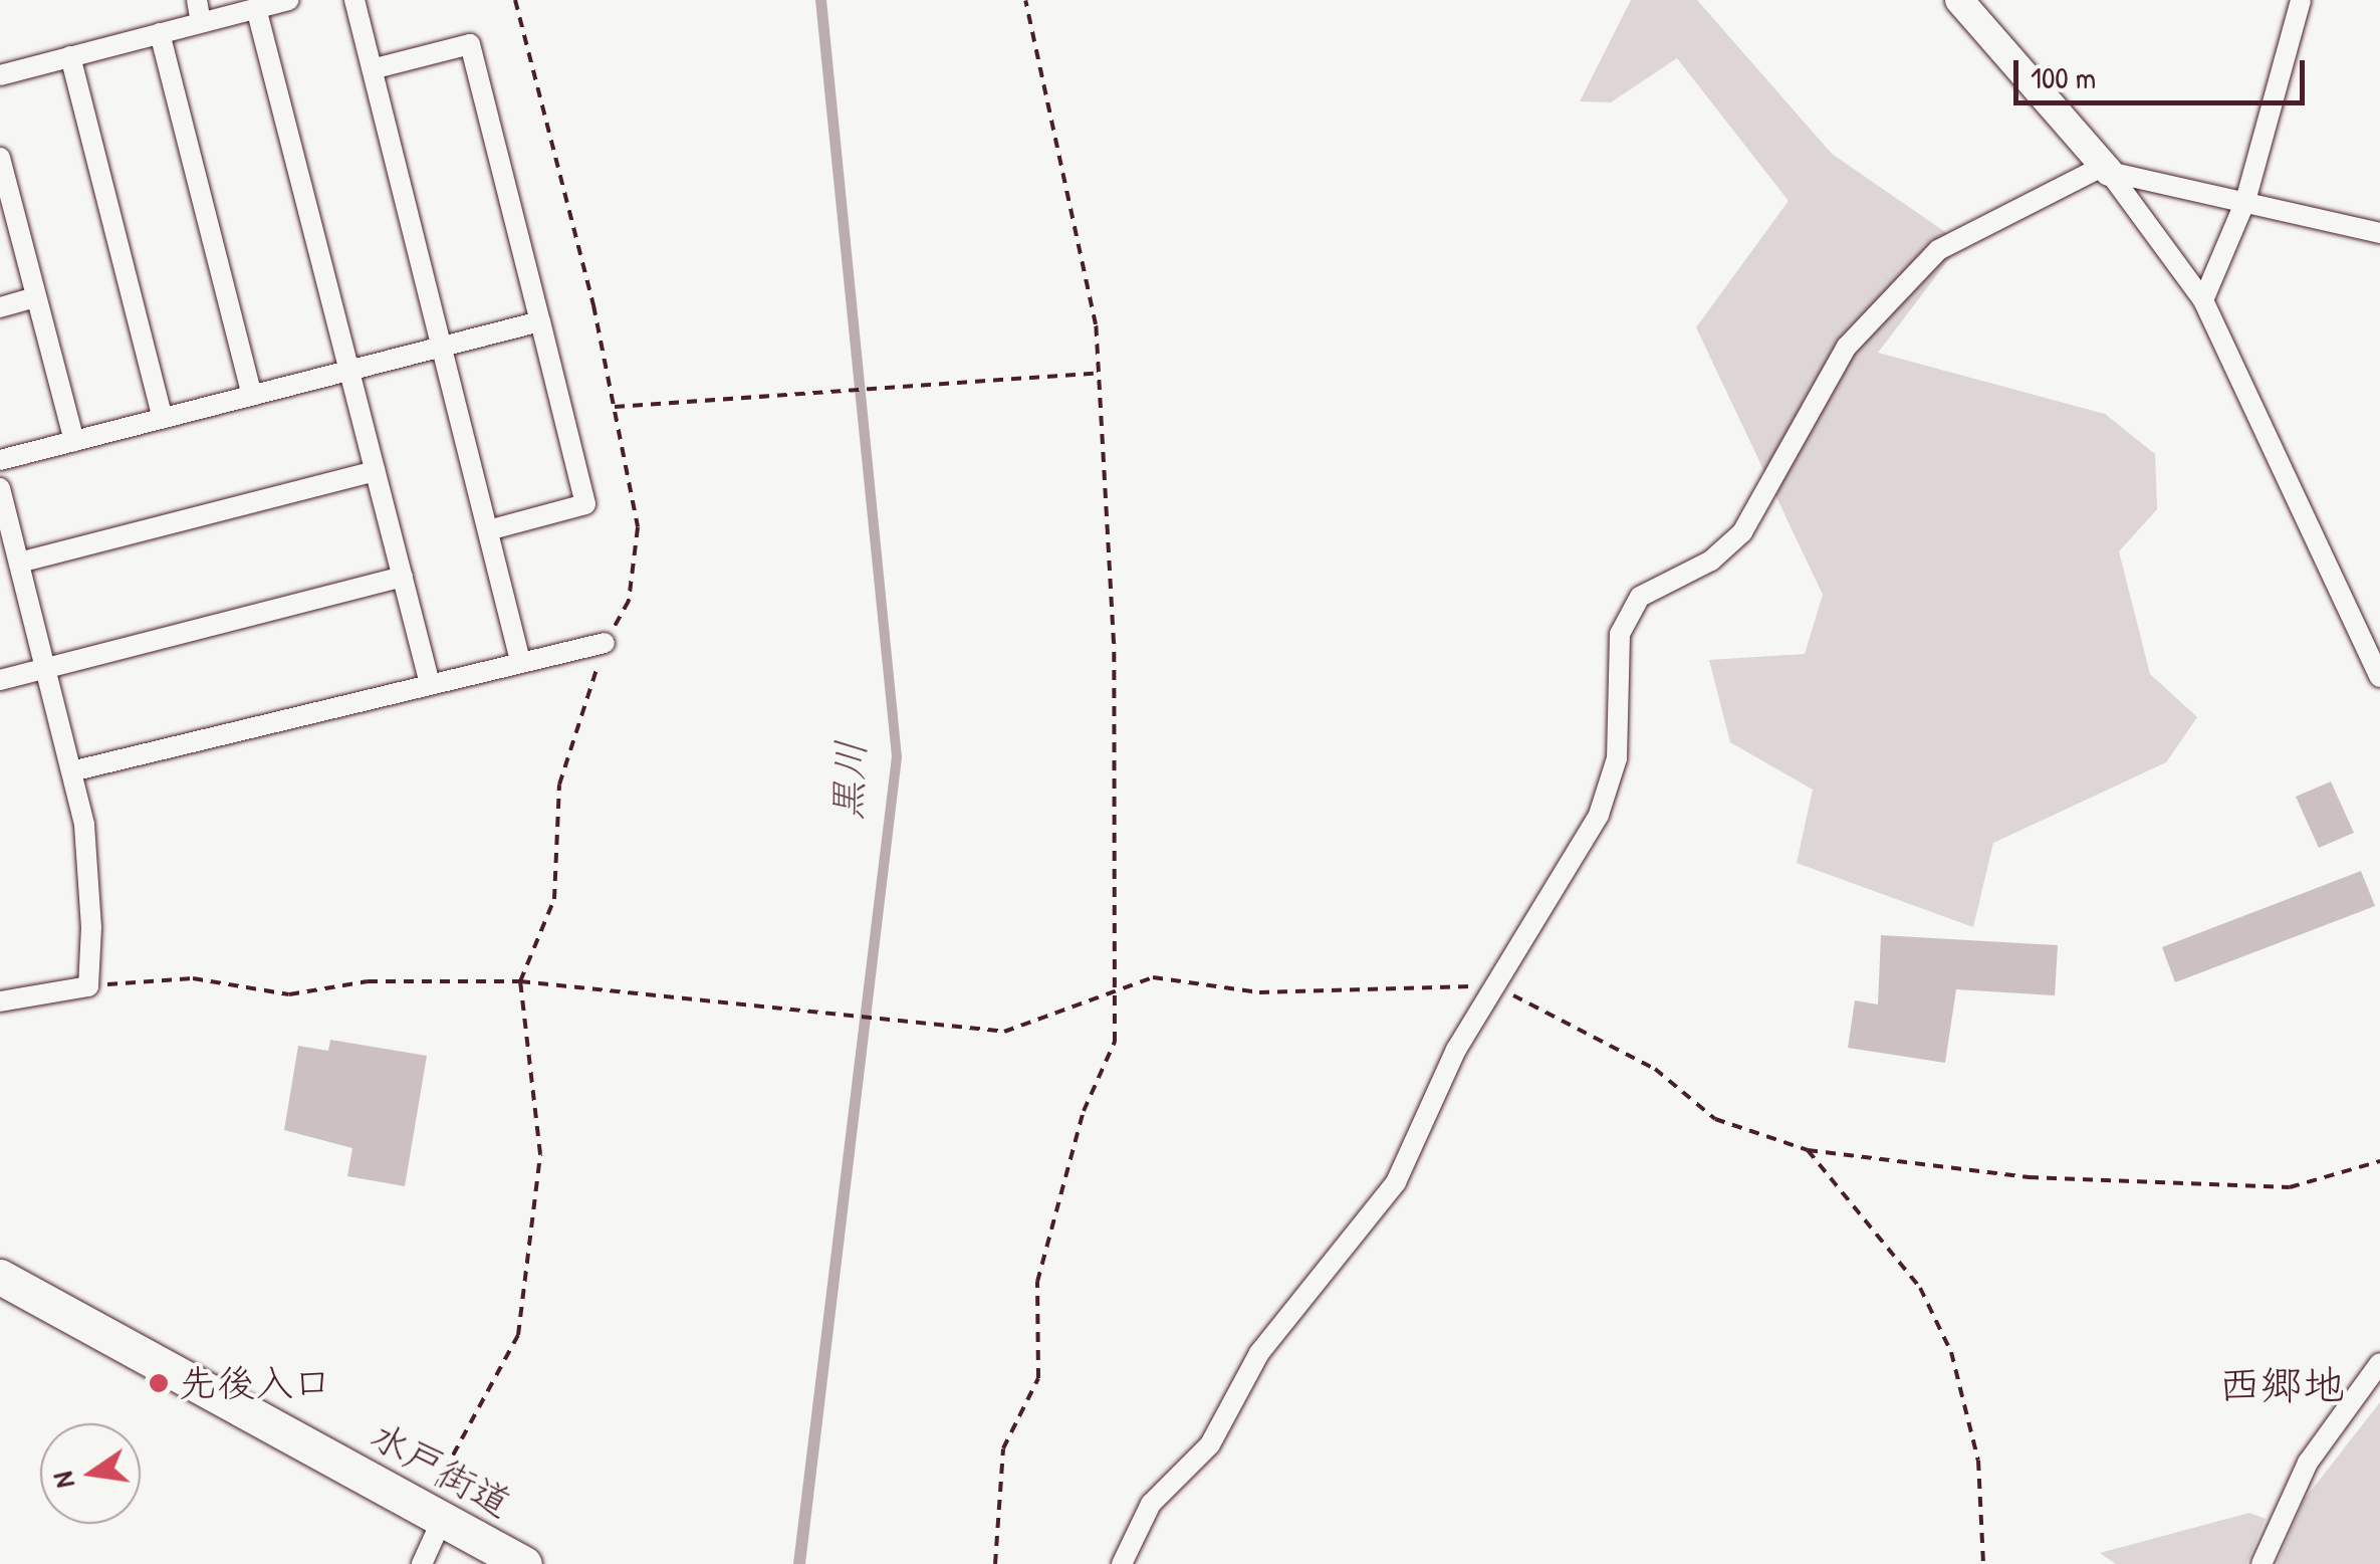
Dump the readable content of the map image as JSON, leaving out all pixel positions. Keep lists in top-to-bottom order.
{
  "streets": {
    "highway": ["水戸街道"]
  },
  "districts": ["西郷地"],
  "water": ["黒川"],
  "places": ["先後入口"],
  "scale_bar": "100 m",
  "north": "left"
}
